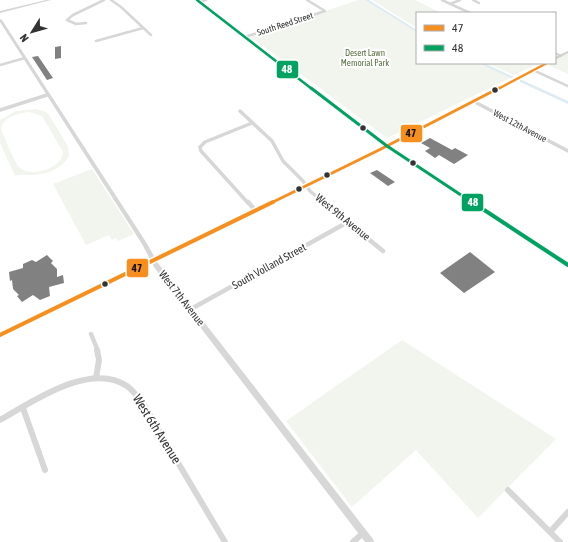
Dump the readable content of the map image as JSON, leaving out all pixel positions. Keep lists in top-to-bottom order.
{
  "streets": {
    "street": [
      "South Reed Street",
      "West 12th Avenue",
      "West 9th Avenue",
      "South Volland Street",
      "West 7th Avenue",
      "West 6th Avenue"
    ]
  },
  "crossings": [
    ["West 9th Avenue", "South Volland Street"],
    ["South Volland Street", "West 7th Avenue"]
  ],
  "parks": ["Desert Lawn Memorial Park"],
  "lines": ["transit line 48", "transit line 47"],
  "legend": ["47", "48"],
  "north": "bottom left"
}
